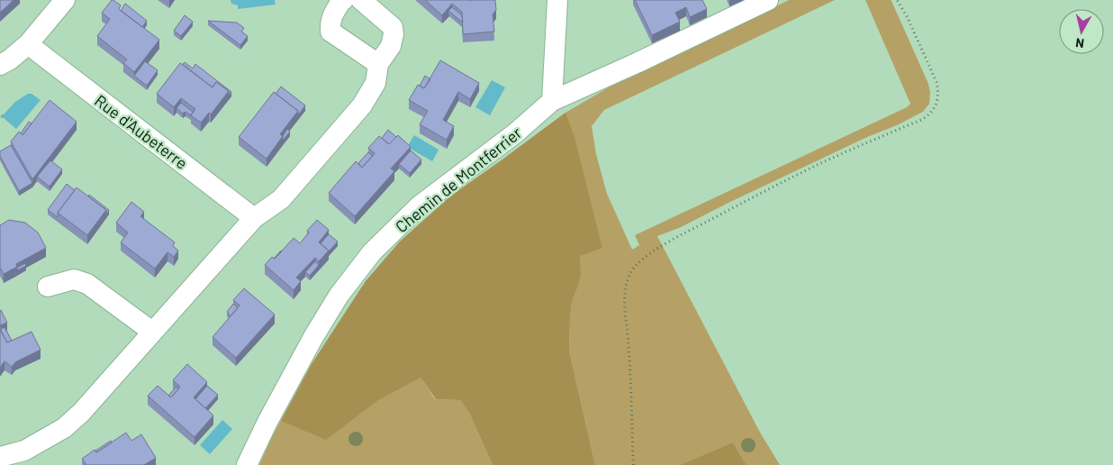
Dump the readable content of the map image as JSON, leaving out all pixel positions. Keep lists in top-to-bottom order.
{
  "streets": {
    "street": ["Rue d'Aubeterre", "Chemin de Montferrier"]
  },
  "north": "bottom"
}
